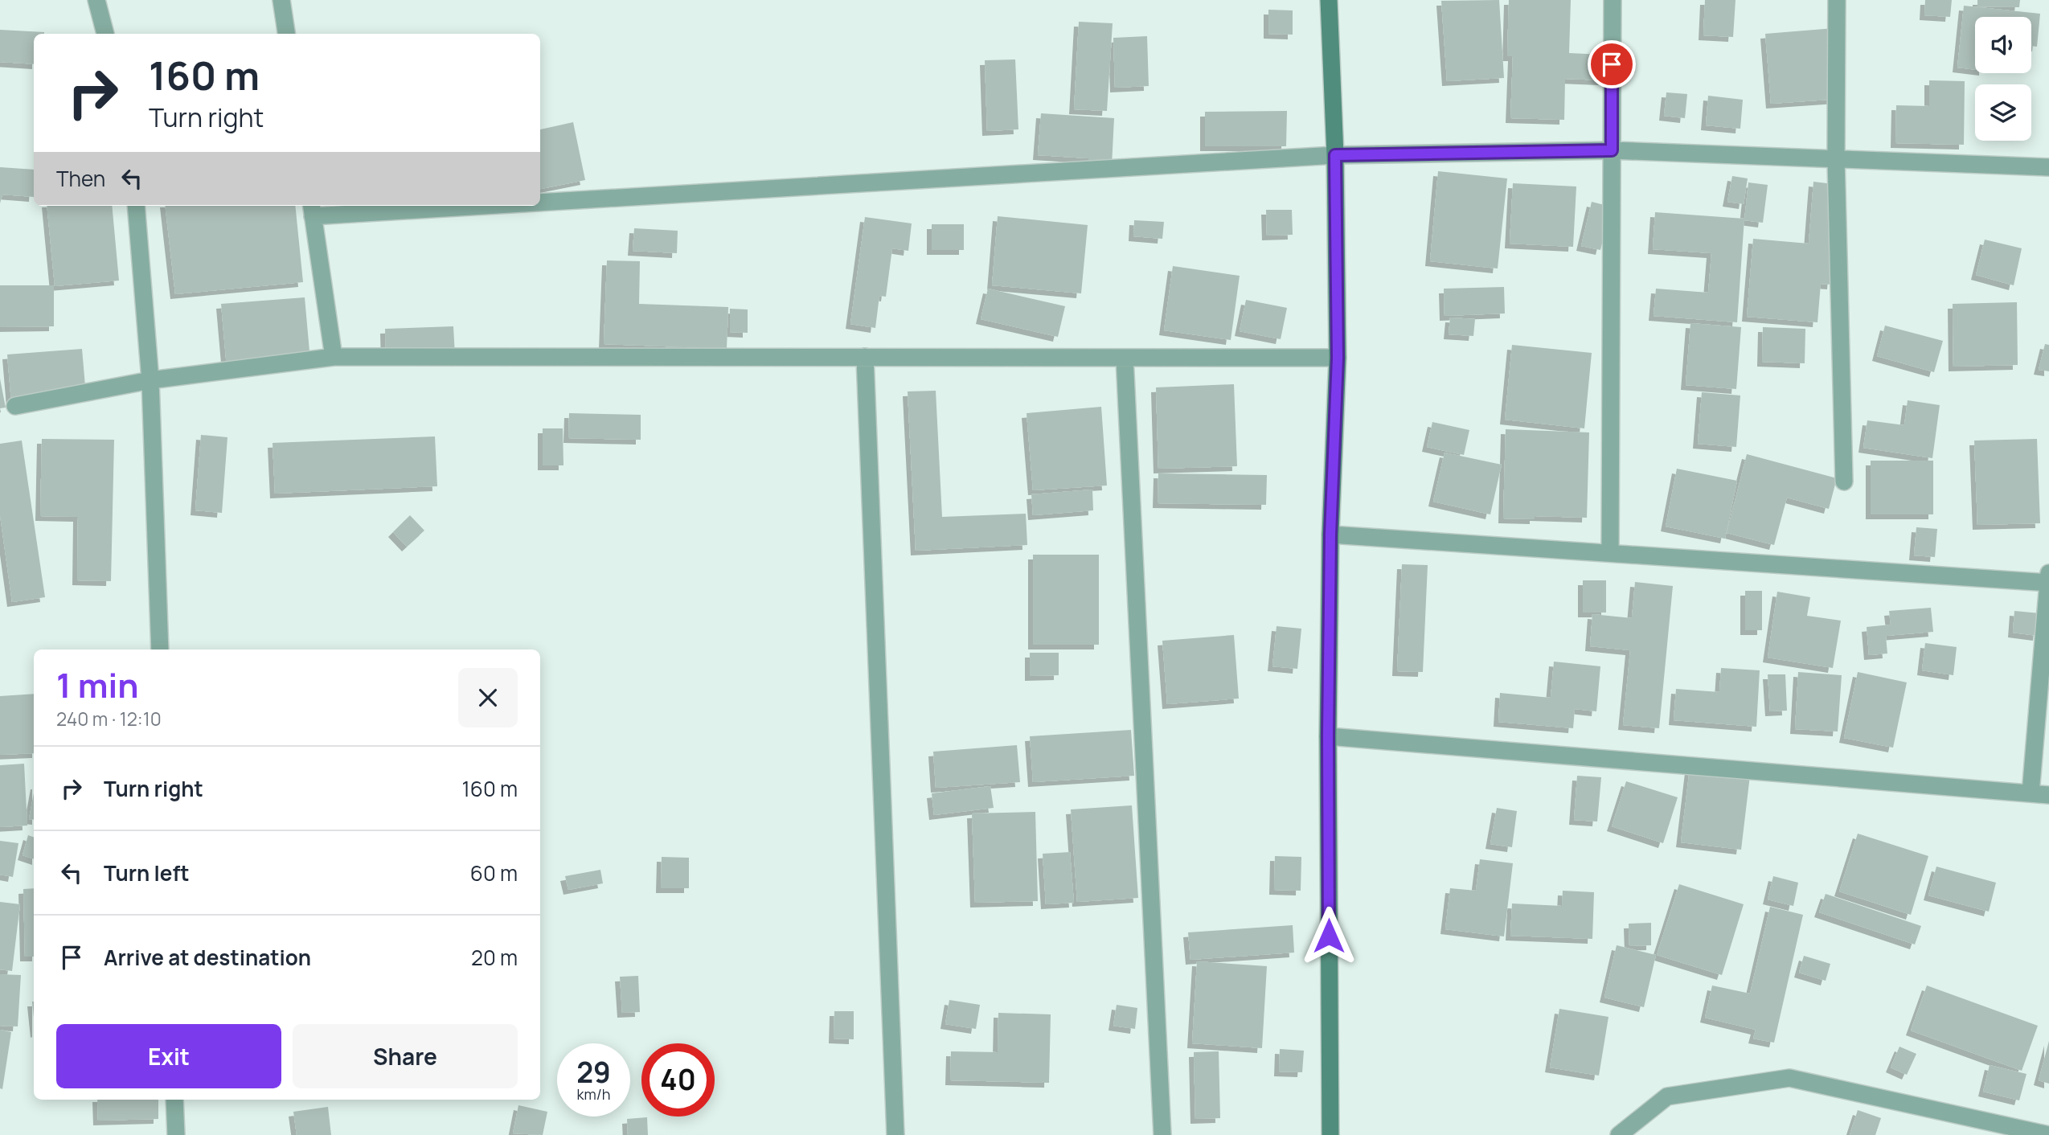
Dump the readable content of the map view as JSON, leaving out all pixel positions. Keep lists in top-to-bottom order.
{
  "page": {
    "turn": ["160 m", "Turn right"],
    "then": "Then",
    "heading": ["1 min", "240 m · 12:10"],
    "list": [
      {
        "name": "Turn right",
        "value": "160 m"
      },
      {
        "name": "Turn left",
        "value": "60 m"
      },
      {
        "name": "Arrive at destination",
        "value": "20 m"
      }
    ],
    "buttons": ["Exit", "Share"],
    "speed": "29 km/h",
    "limit": "40"
  }
}
